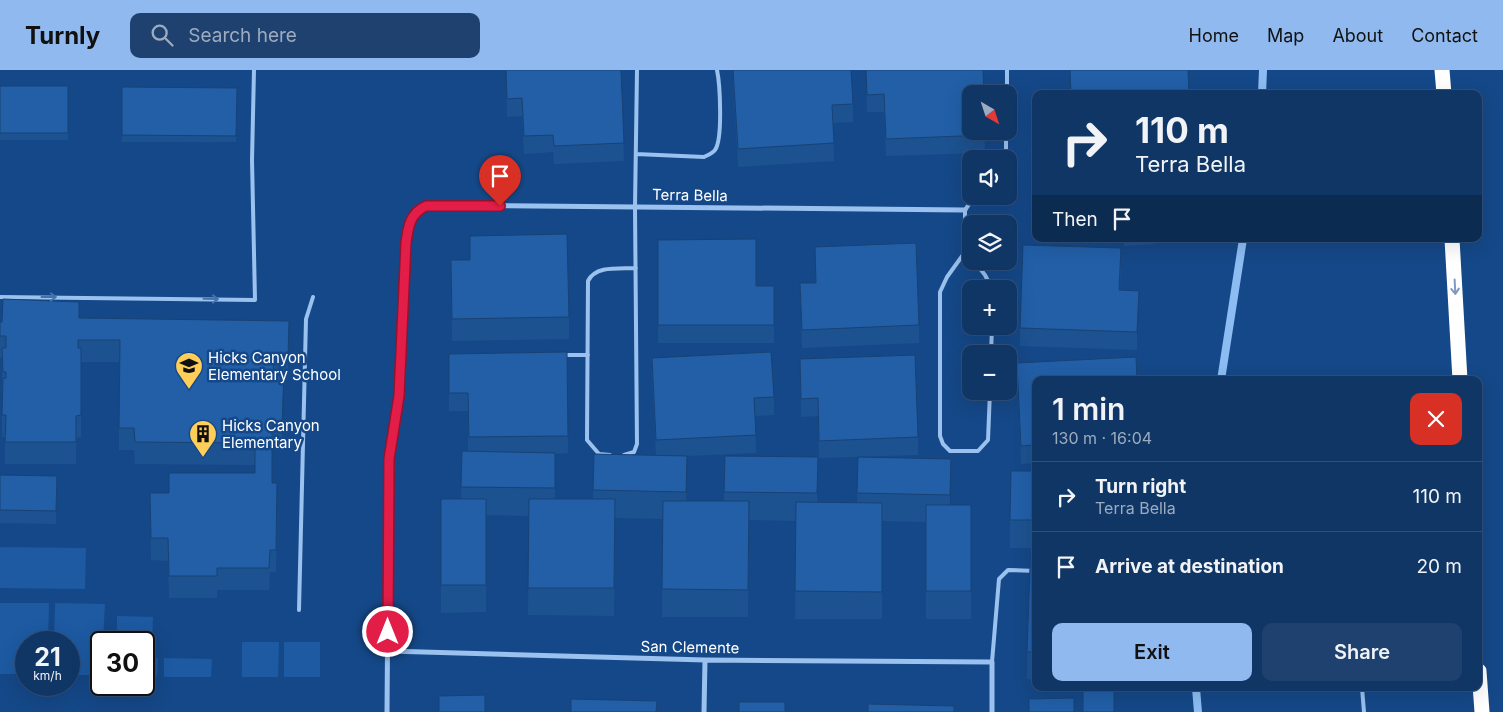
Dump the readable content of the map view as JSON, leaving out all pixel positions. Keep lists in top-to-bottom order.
{
  "streets": {
    "street": ["Terra Bella", "San Clemente"]
  },
  "crossings": [
    ["Terra Bella", "San Clemente"]
  ],
  "places": {
    "school or university": ["Hicks Canyon Elementary School"],
    "building": ["Hicks Canyon Elementary"]
  },
  "north": "bottom right",
  "page": {
    "header": "Turnly",
    "search": "Search here",
    "nav": [
      "Home",
      "Map",
      "About",
      "Contact"
    ],
    "map_buttons": ["+", "−"],
    "turn": ["110 m", "Terra Bella"],
    "then": "Then",
    "heading": ["1 min", "130 m · 16:04"],
    "list": [
      {
        "name": "Turn right",
        "note": "Terra Bella",
        "value": "110 m"
      },
      {
        "name": "Arrive at destination",
        "value": "20 m"
      }
    ],
    "buttons": ["Exit", "Share"],
    "speed": "21 km/h",
    "limit": "30"
  }
}
